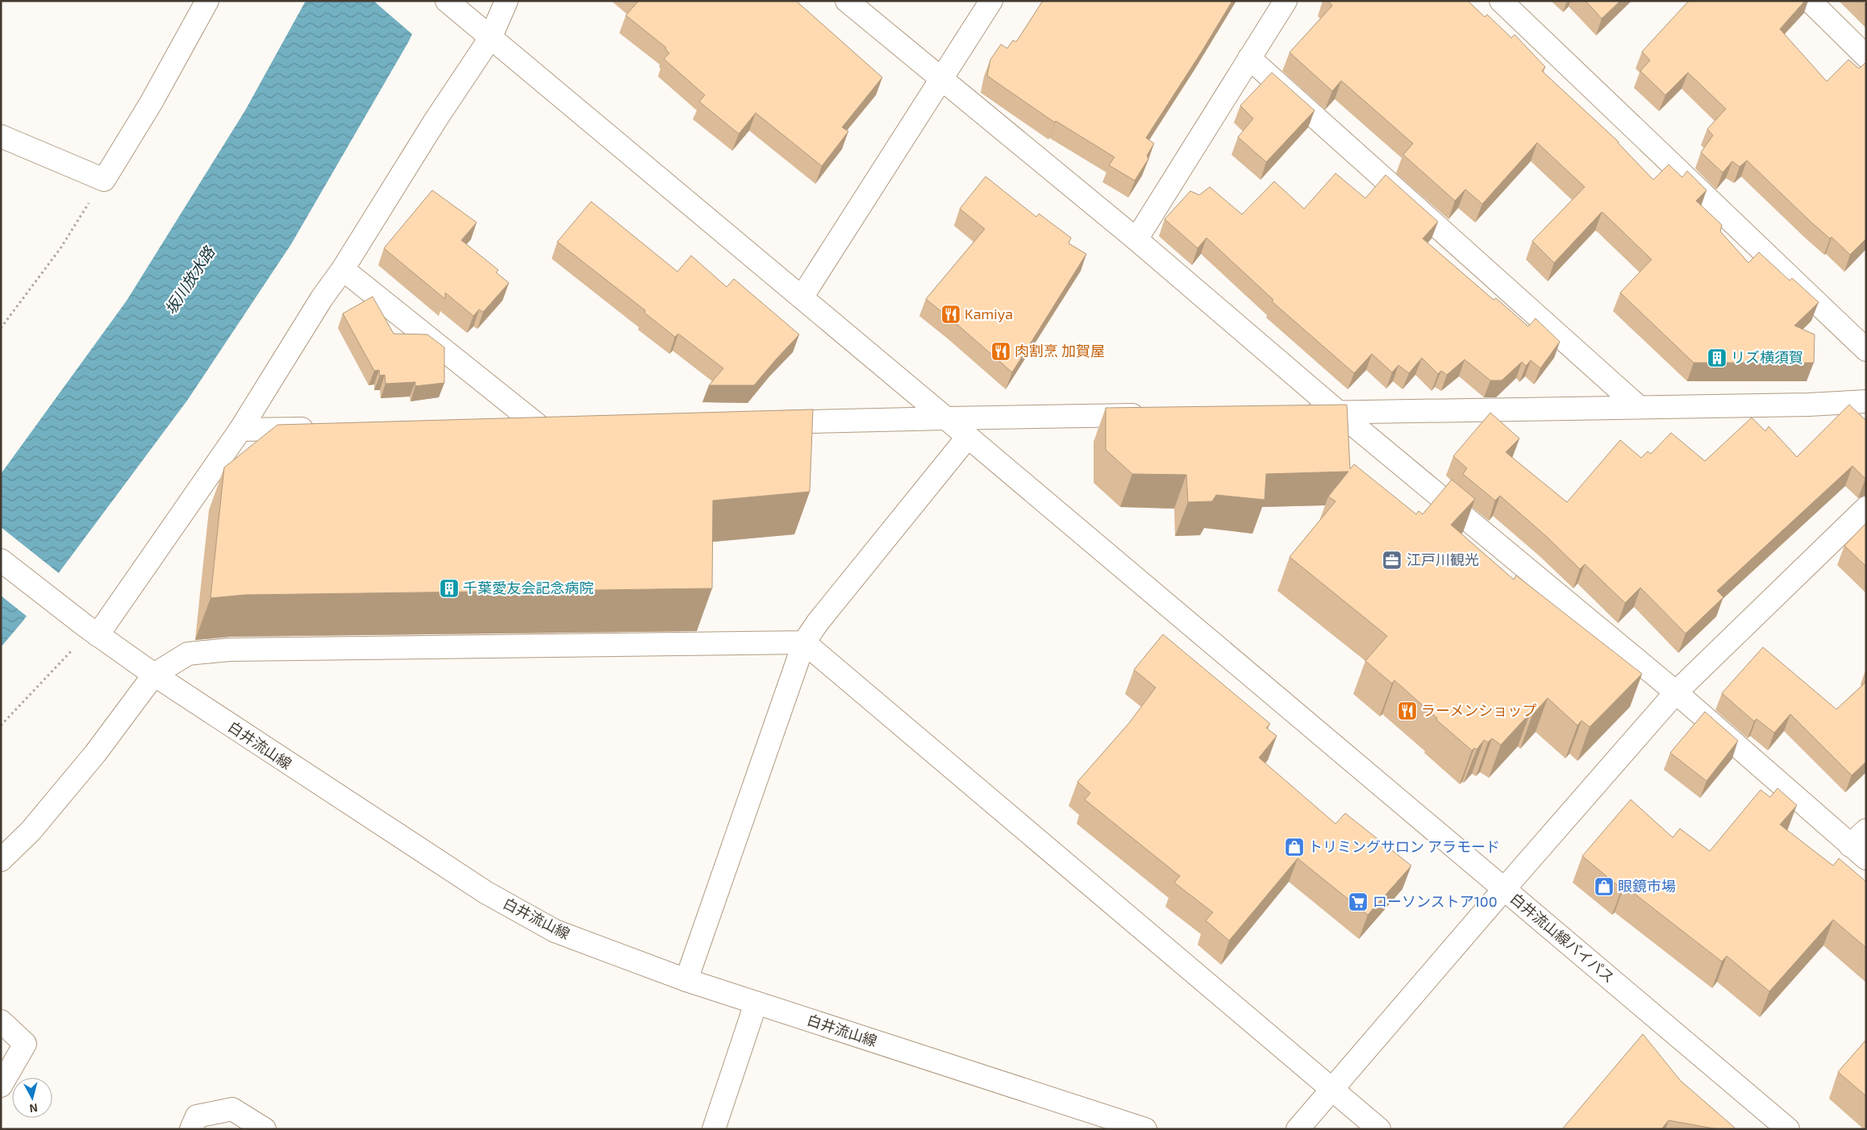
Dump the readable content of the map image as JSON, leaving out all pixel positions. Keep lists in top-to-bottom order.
{
  "streets": {
    "street": ["白井流山線", "白井流山線バイパス"]
  },
  "water": ["坂川放水路"],
  "places": {
    "restaurant": ["Kamiya", "肉割烹 加賀屋", "ラーメンショップ"],
    "building": ["リズ横須賀", "千葉愛友会記念病院"],
    "office": ["江戸川観光"],
    "shop": ["トリミングサロン アラモード", "眼鏡市場"],
    "supermarket": ["ローソンストア100"]
  },
  "north": "bottom"
}
